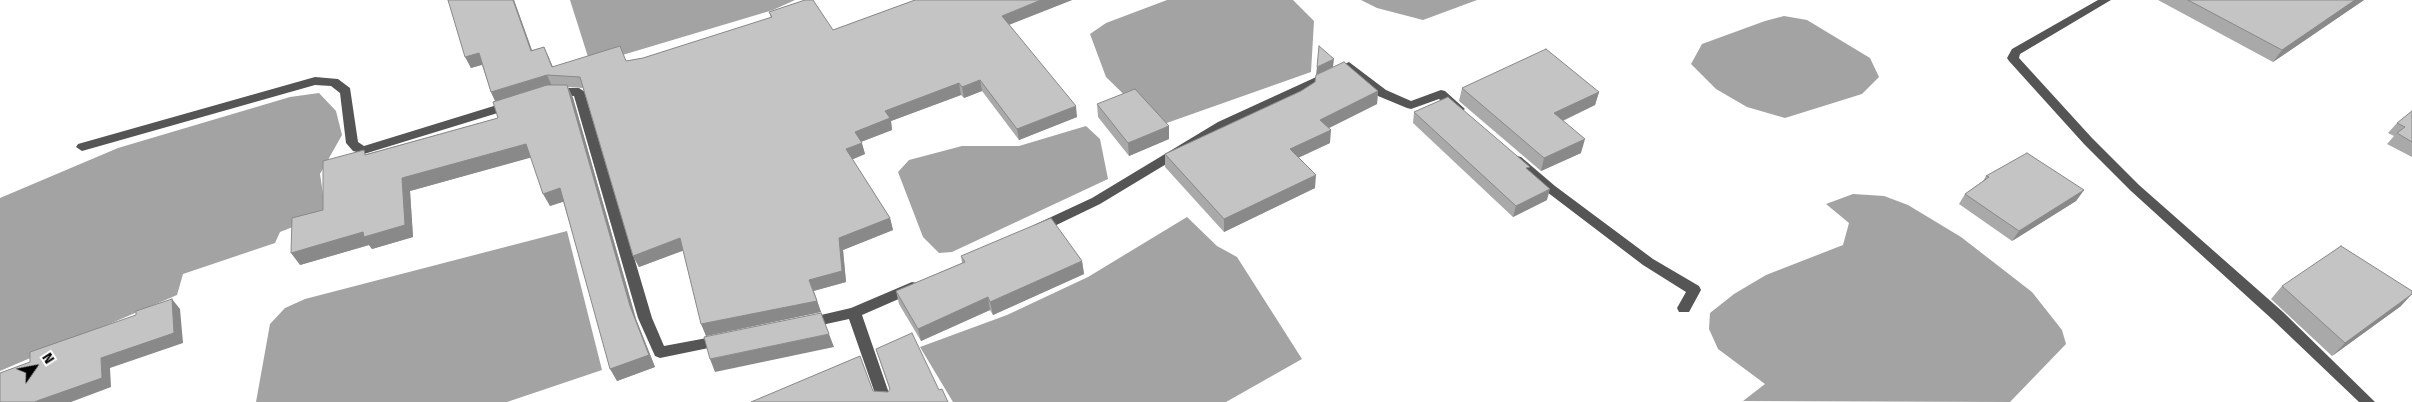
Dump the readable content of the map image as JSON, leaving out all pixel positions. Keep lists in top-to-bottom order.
{
  "north": "top right"
}
